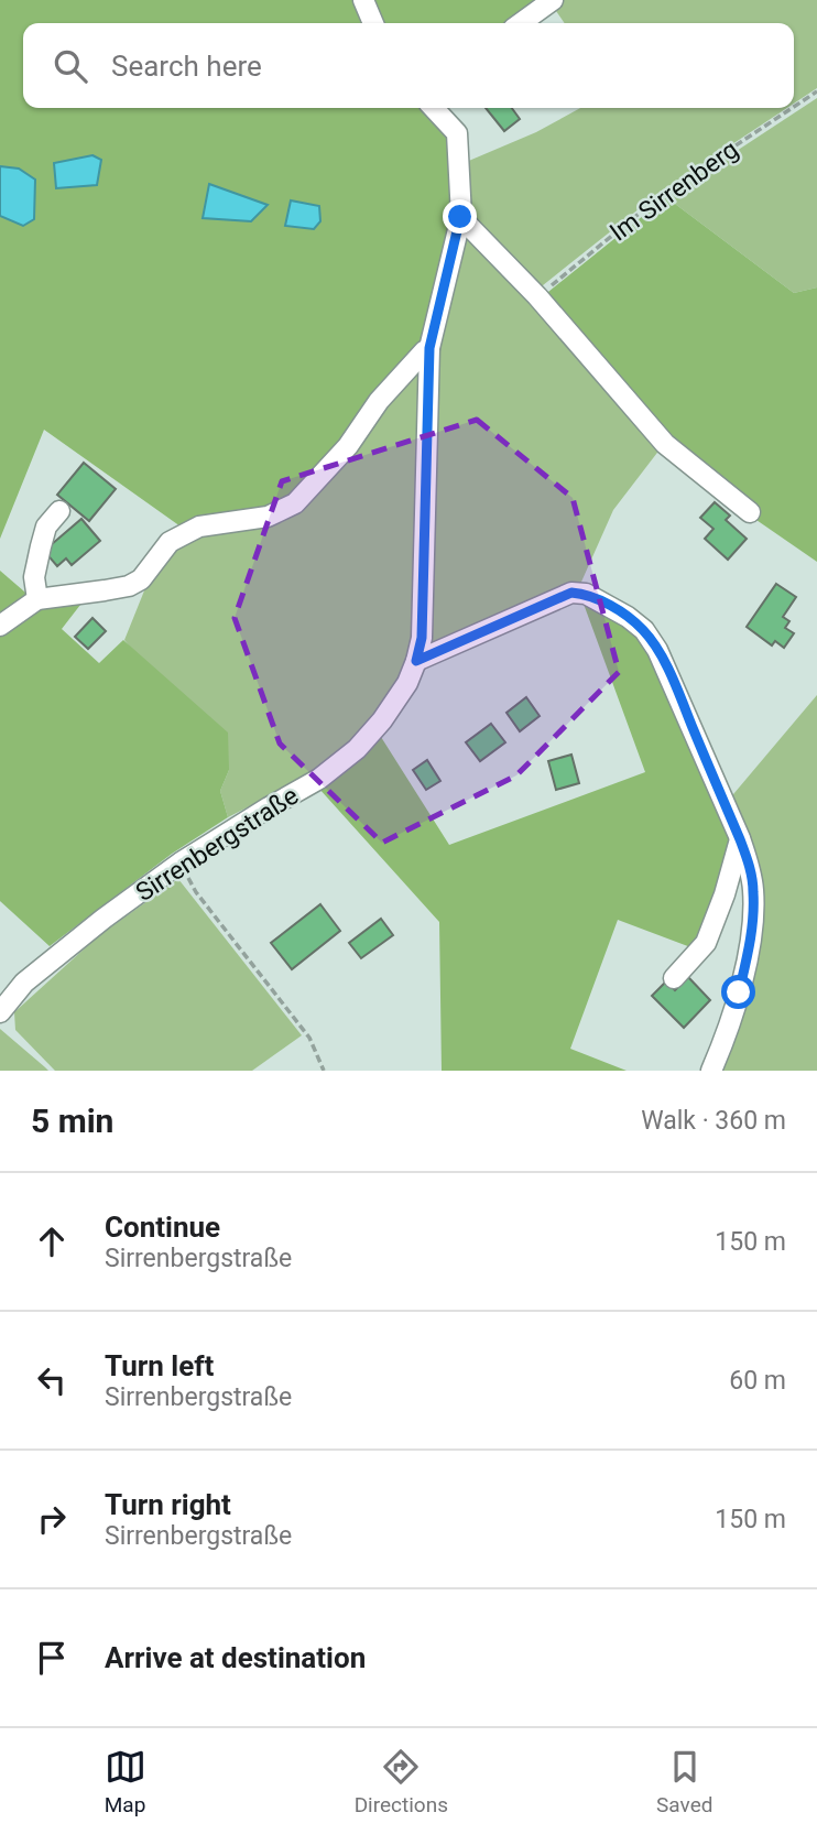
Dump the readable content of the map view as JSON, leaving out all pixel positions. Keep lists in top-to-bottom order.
{
  "streets": {
    "street": ["Sirrenbergstraße"],
    "path": ["Im Sirrenberg"]
  },
  "page": {
    "search": "Search here",
    "heading": ["5 min", "Walk · 360 m"],
    "list": [
      ["Continue", "Sirrenbergstraße", "150 m"],
      ["Turn left", "Sirrenbergstraße", "60 m"],
      ["Turn right", "Sirrenbergstraße", "150 m"],
      "Arrive at destination"
    ],
    "nav": ["Map", "Directions", "Saved"]
  }
}
